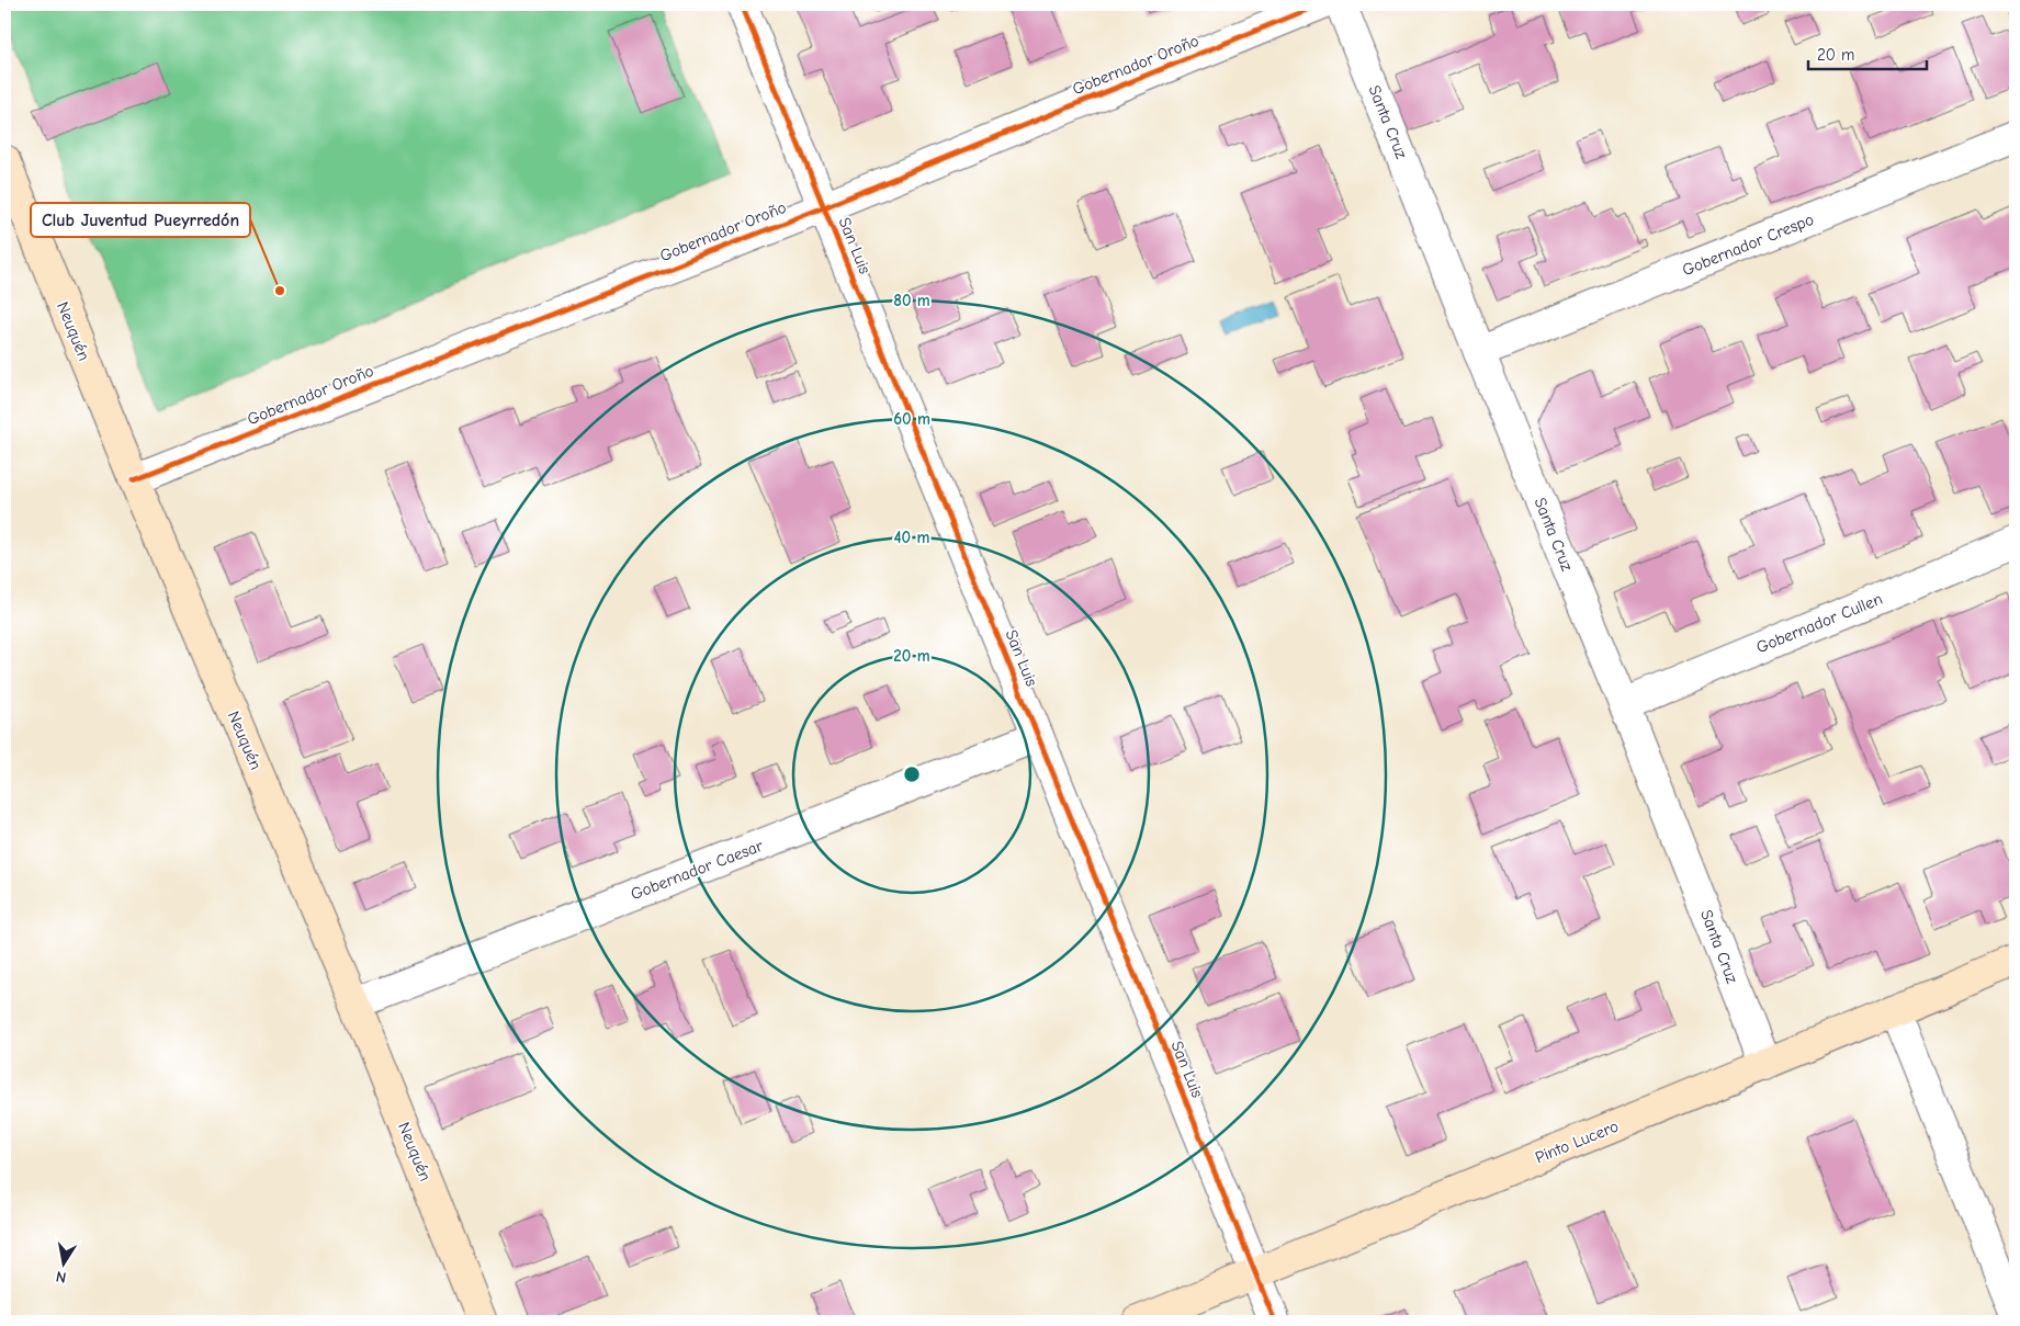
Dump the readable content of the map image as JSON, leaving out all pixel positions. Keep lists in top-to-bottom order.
{
  "streets": {
    "street": [
      "Gobernador Oroño",
      "Santa Cruz",
      "Gobernador Crespo",
      "San Luis",
      "Neuquén",
      "Gobernador Cullen",
      "Gobernador Caesar",
      "Pinto Lucero"
    ]
  },
  "crossings": [
    ["Gobernador Oroño", "San Luis"],
    ["Gobernador Oroño", "Neuquén"],
    ["Santa Cruz", "Gobernador Crespo"],
    ["Santa Cruz", "Gobernador Cullen"],
    ["Santa Cruz", "Pinto Lucero"],
    ["San Luis", "Gobernador Caesar"],
    ["San Luis", "Pinto Lucero"],
    ["Neuquén", "Gobernador Caesar"]
  ],
  "places": ["Club Juventud Pueyrredón"],
  "scale_bar": "20 m",
  "north": "bottom",
  "rings": [
    "80 m",
    "60 m",
    "40 m",
    "20 m"
  ]
}
